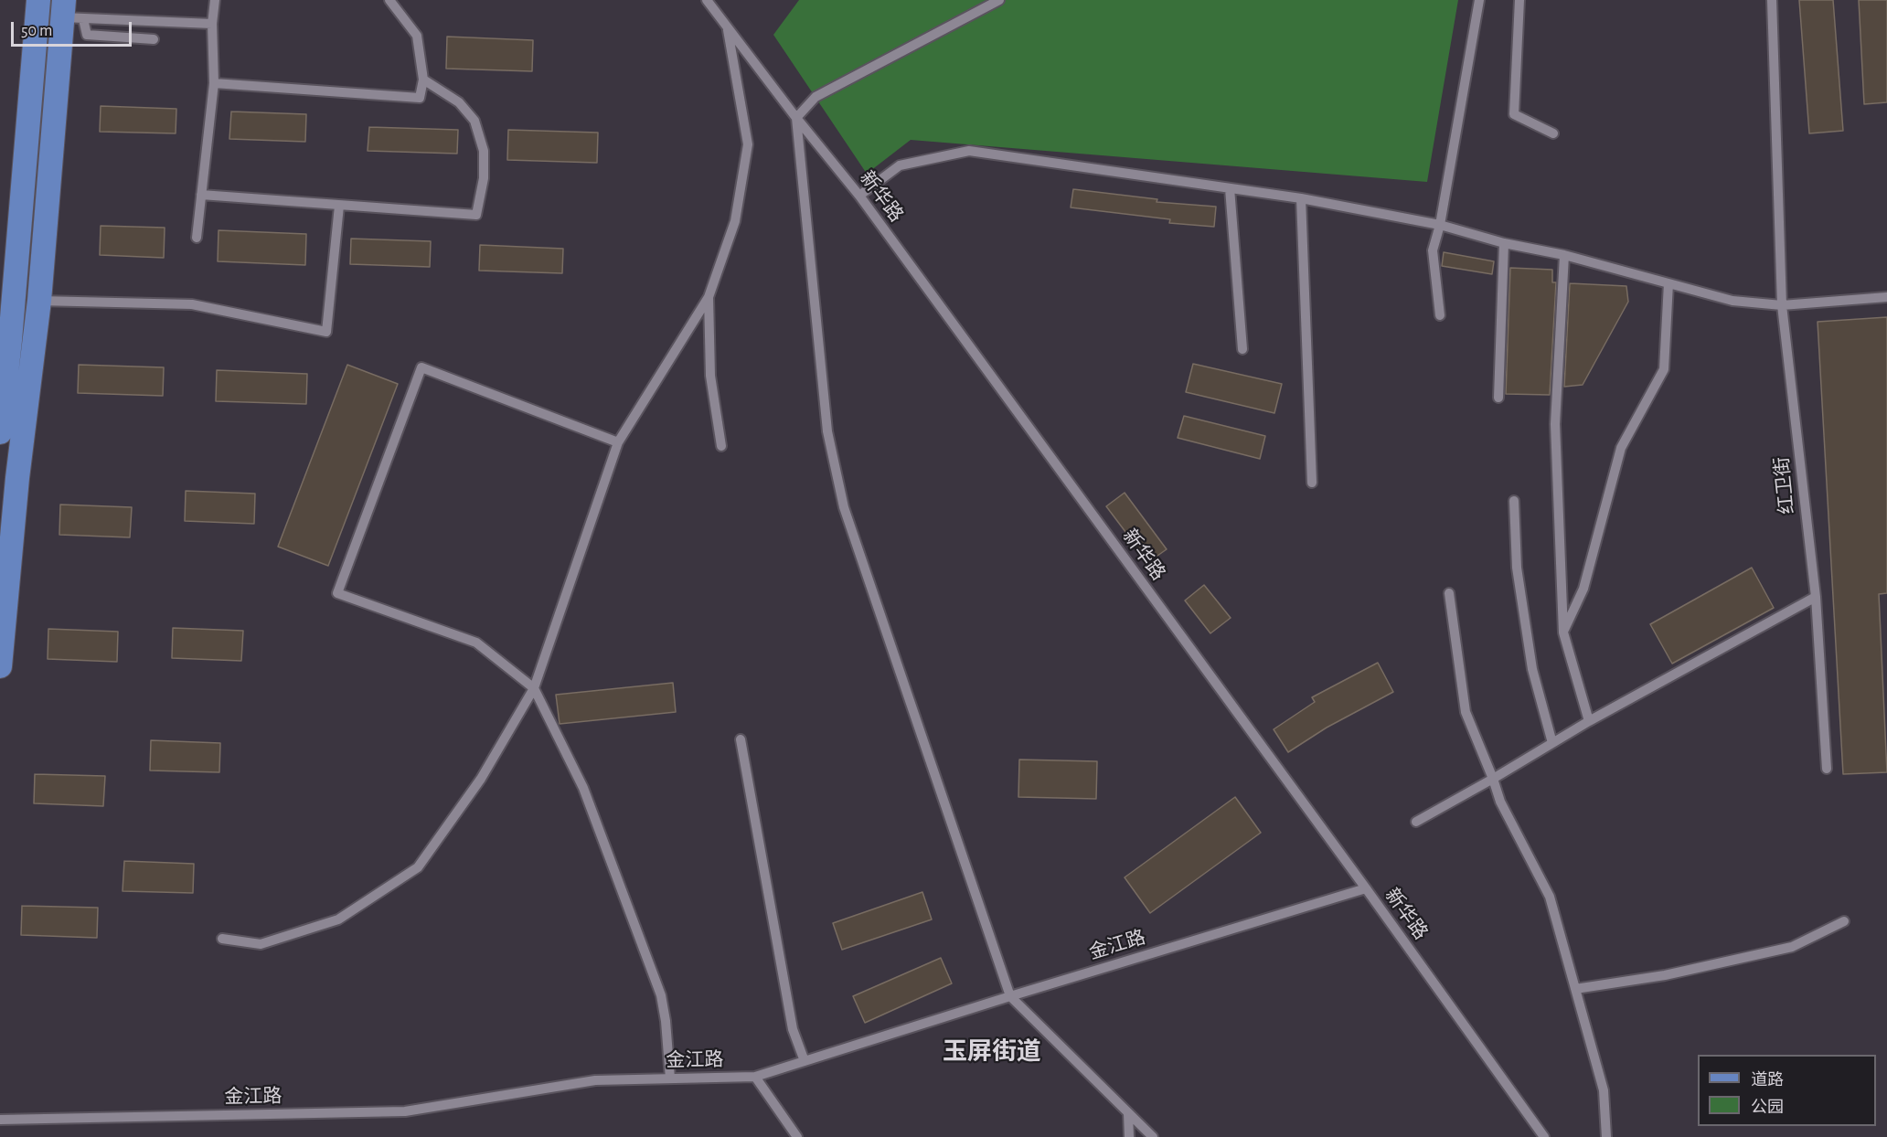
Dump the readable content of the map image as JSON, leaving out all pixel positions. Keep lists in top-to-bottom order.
{
  "streets": {
    "street": ["新华路", "红卫街", "金江路"]
  },
  "crossings": [
    ["新华路", "金江路"]
  ],
  "districts": ["玉屏街道"],
  "legend": ["道路", "公园"],
  "scale_bar": "50 m"
}
